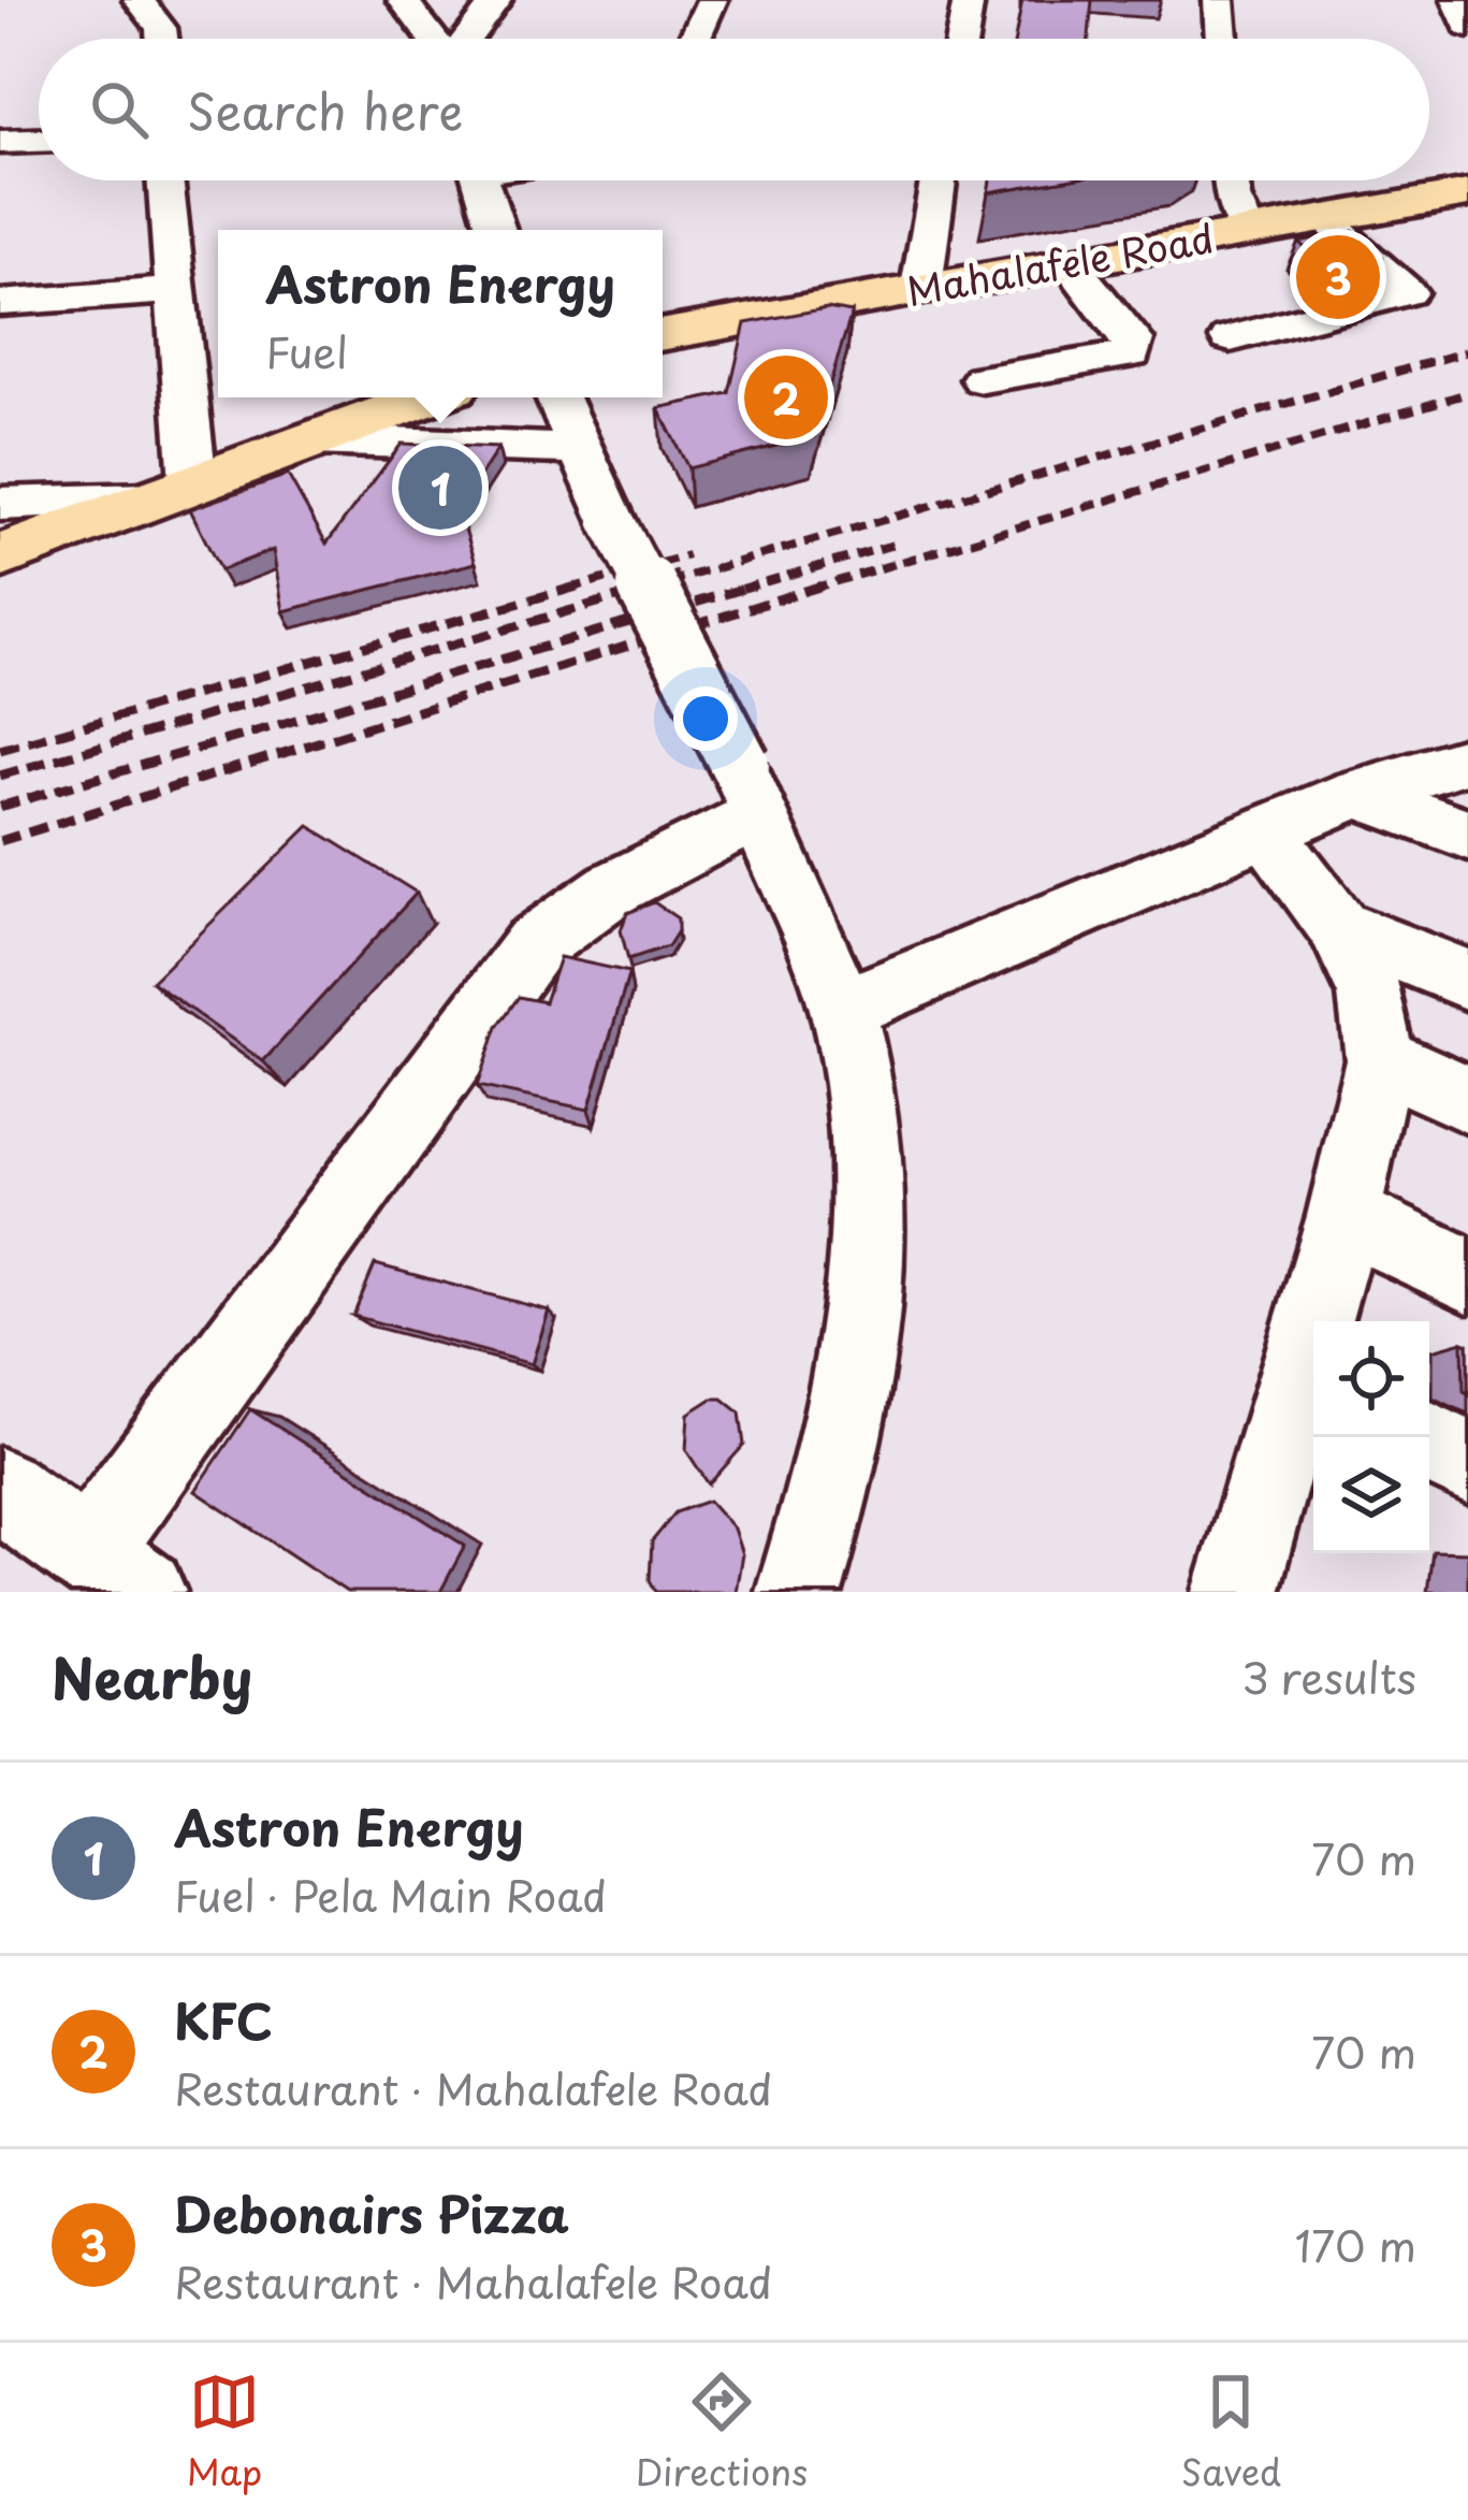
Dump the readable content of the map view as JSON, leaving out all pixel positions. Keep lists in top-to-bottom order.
{
  "streets": {
    "main road": ["Mahalafele Road"]
  },
  "page": {
    "search": "Search here",
    "pins": ["3", "2", "1"],
    "popup": ["Astron Energy", "Fuel"],
    "heading": ["Nearby", "3 results"],
    "list": [
      {
        "mark": "1",
        "name": "Astron Energy",
        "note": "Fuel · Pela Main Road",
        "value": "70 m"
      },
      {
        "mark": "2",
        "name": "KFC",
        "note": "Restaurant · Mahalafele Road",
        "value": "70 m"
      },
      {
        "mark": "3",
        "name": "Debonairs Pizza",
        "note": "Restaurant · Mahalafele Road",
        "value": "170 m"
      }
    ],
    "nav": ["Map", "Directions", "Saved"]
  }
}
